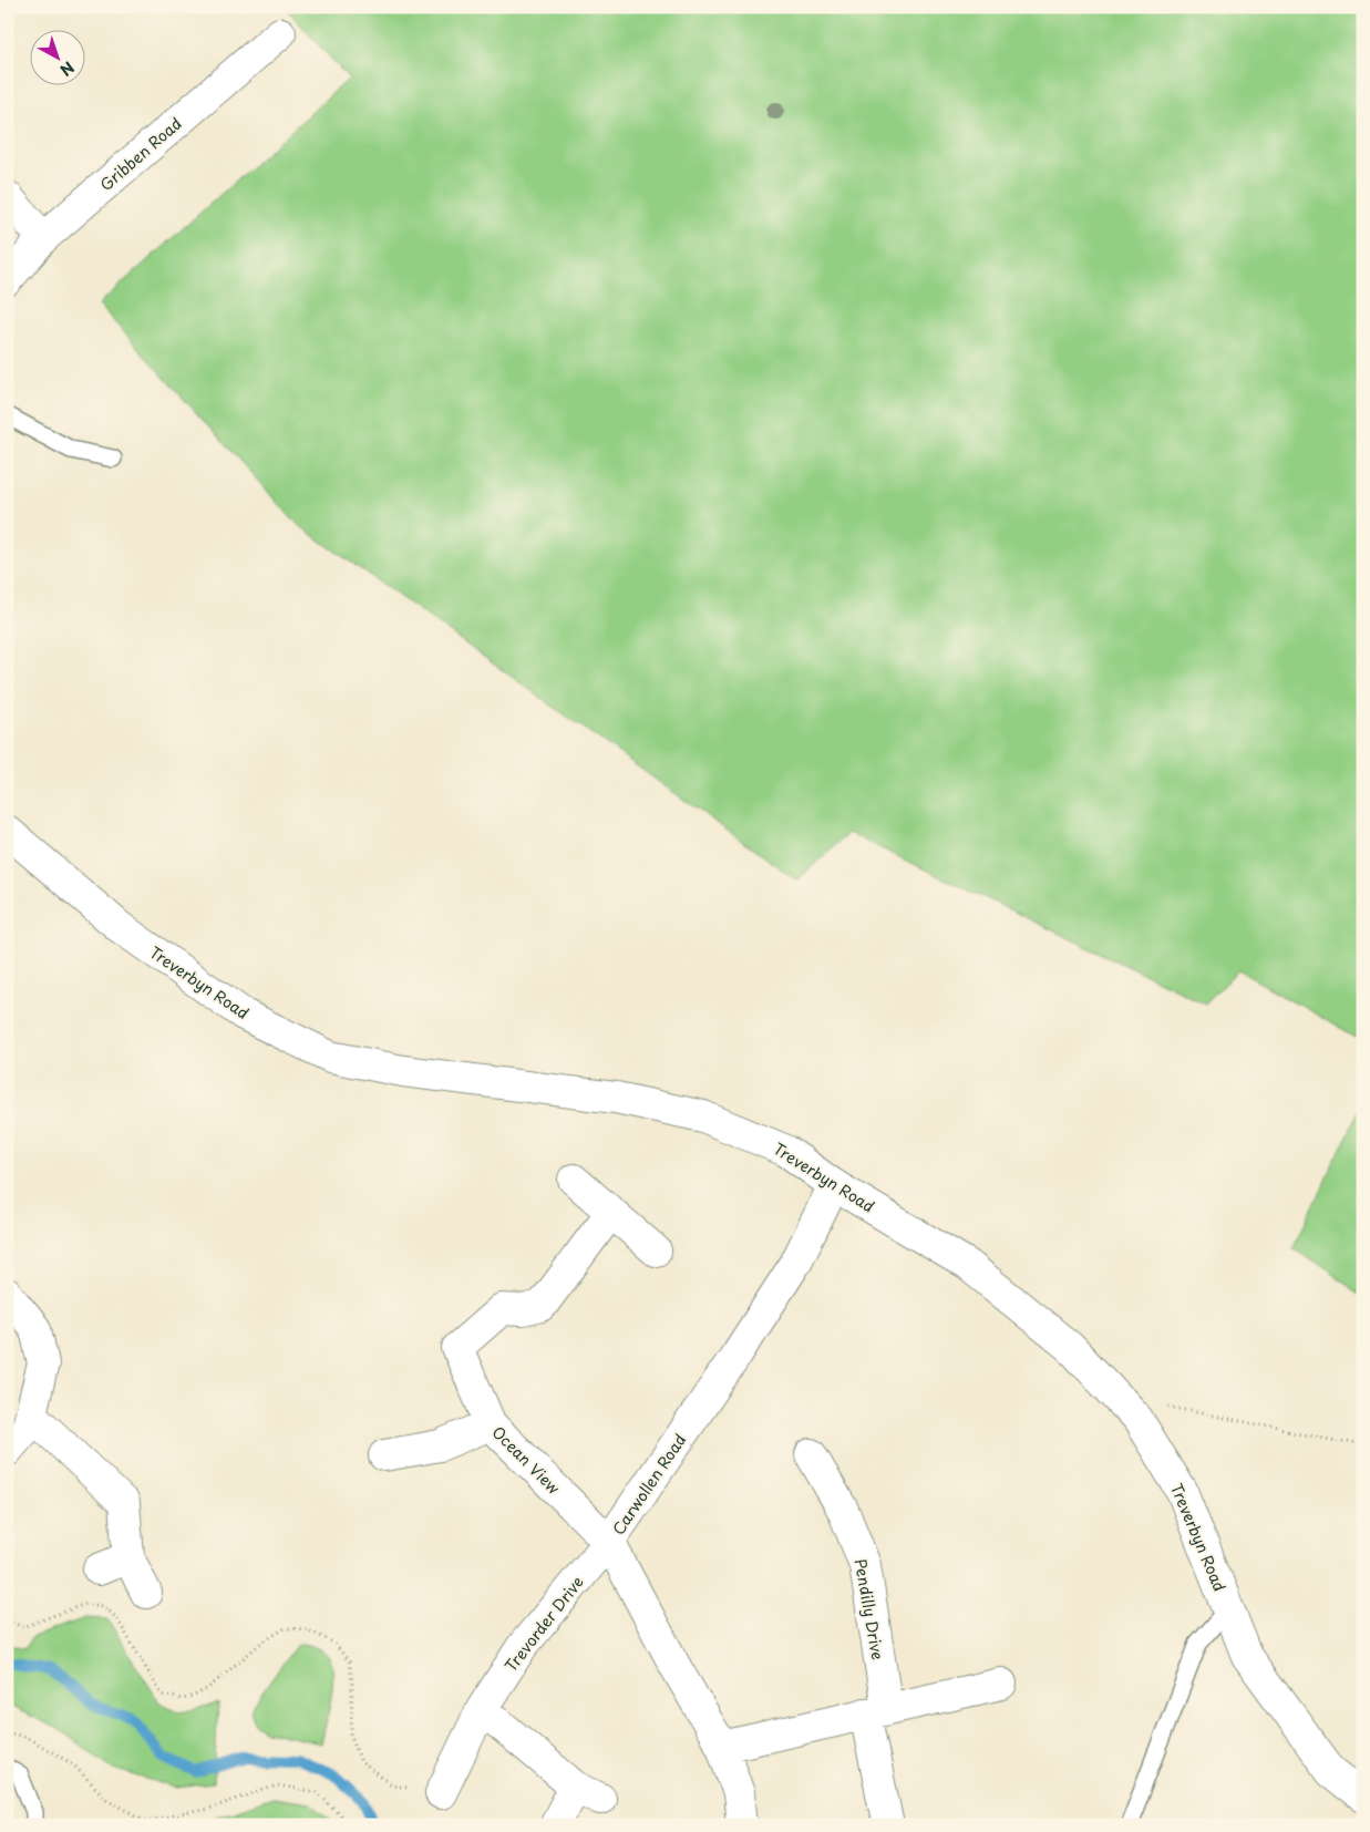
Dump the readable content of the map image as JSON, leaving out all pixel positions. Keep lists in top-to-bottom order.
{
  "streets": {
    "street": [
      "Gribben Road",
      "Treverbyn Road",
      "Ocean View",
      "Carwollen Road",
      "Pendilly Drive",
      "Trevorder Drive"
    ]
  },
  "crossings": [
    ["Treverbyn Road", "Carwollen Road"],
    ["Ocean View", "Carwollen Road"],
    ["Ocean View", "Trevorder Drive"],
    ["Carwollen Road", "Trevorder Drive"]
  ],
  "north": "bottom right"
}
